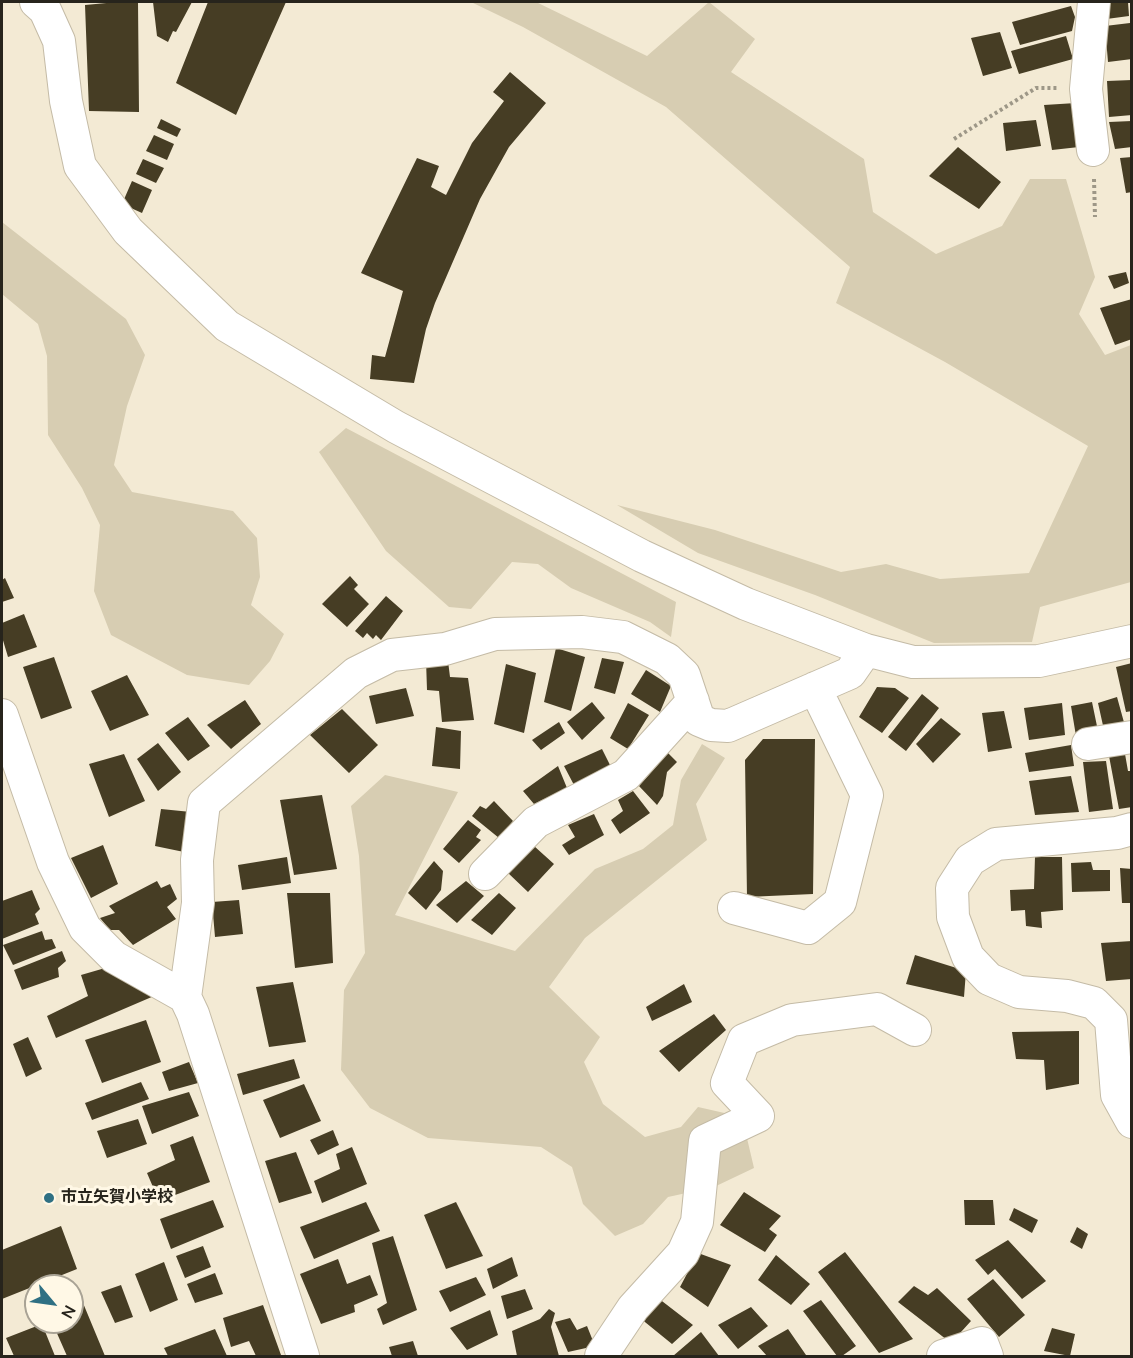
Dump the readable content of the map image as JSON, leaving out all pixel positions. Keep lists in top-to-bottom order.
{
  "places": ["市立矢賀小学校"],
  "north": "bottom right"
}
